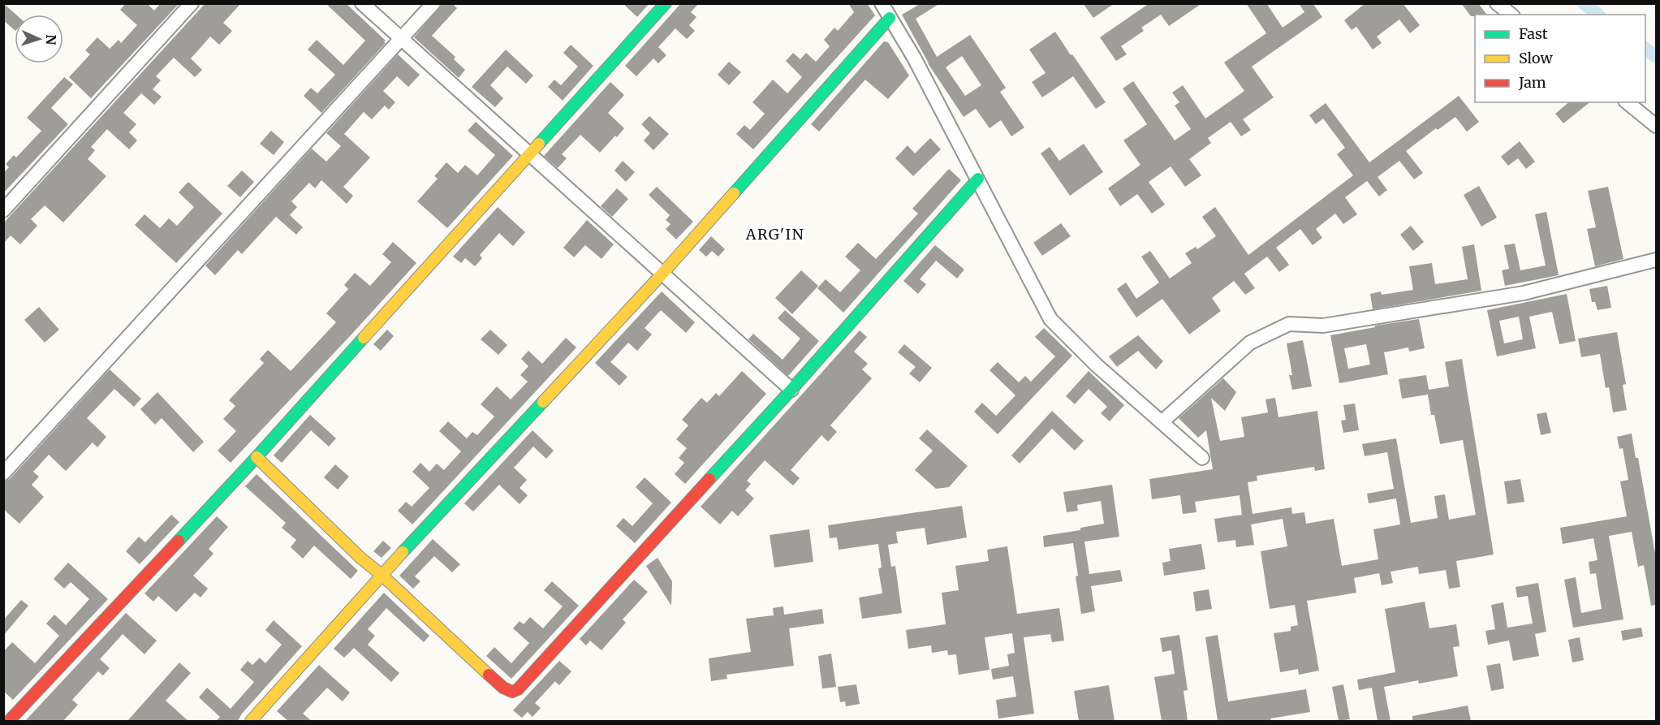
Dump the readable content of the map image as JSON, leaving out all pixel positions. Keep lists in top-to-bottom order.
{
  "districts": ["ARG'IN"],
  "legend": ["Fast", "Slow", "Jam"],
  "north": "right"
}
